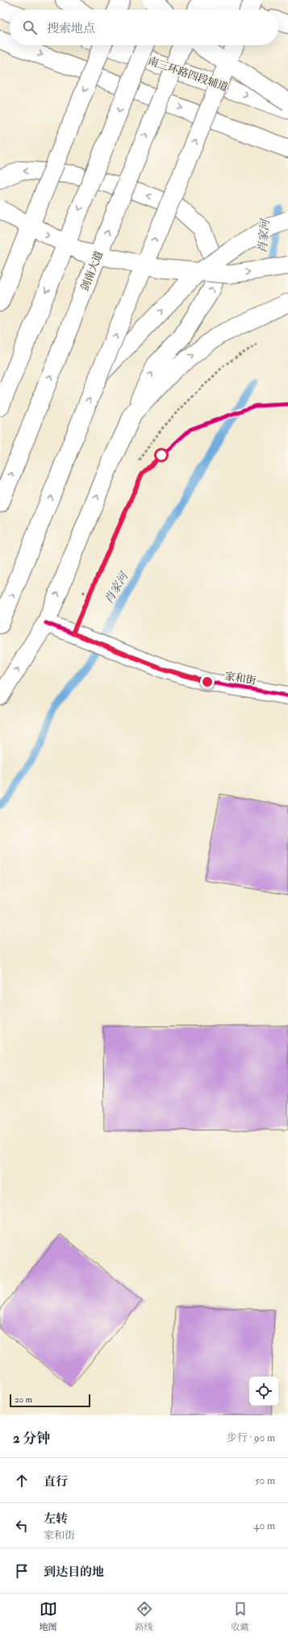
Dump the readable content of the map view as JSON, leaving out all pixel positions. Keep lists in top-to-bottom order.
{
  "streets": {
    "main road": ["南三环路四段辅道", "剑南大道", "家和街"]
  },
  "water": ["肖家河"],
  "scale_bar": "20 m",
  "page": {
    "search": "搜索地点",
    "scale": "20 m",
    "heading": ["2 分钟", "步行 · 90 m"],
    "list": [
      ["直行", "50 m"],
      ["左转", "家和街", "40 m"],
      "到达目的地"
    ],
    "nav": ["地图", "路线", "收藏"]
  }
}
